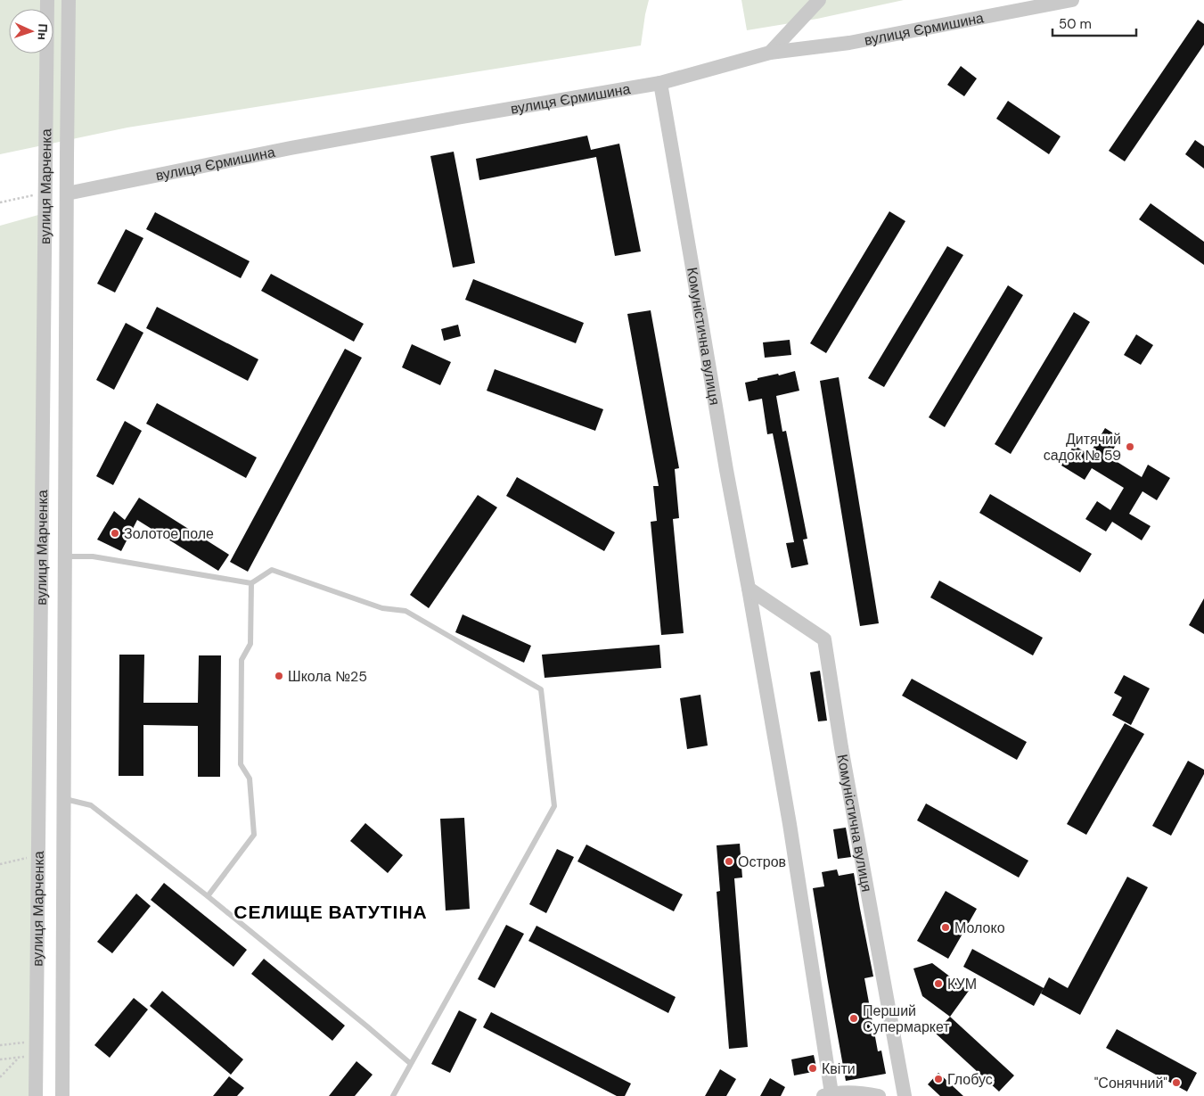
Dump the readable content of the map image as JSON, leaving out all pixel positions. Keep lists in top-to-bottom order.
{
  "streets": {
    "street": ["вулиця Єрмишина", "вулиця Марченка", "Комуністична вулиця"]
  },
  "crossings": [
    ["вулиця Єрмишина", "вулиця Марченка"],
    ["вулиця Єрмишина", "Комуністична вулиця"]
  ],
  "districts": ["СЕЛИЩЕ ВАТУТІНА"],
  "places": [
    "Дитячий садок № 59",
    "Золотое поле",
    "Школа №25",
    "Остров",
    "Молоко",
    "КУМ",
    "Перший Супермаркет",
    "Квіти",
    "Глобус",
    "\"Сонячний\""
  ],
  "scale_bar": "50 m",
  "north": "right"
}
